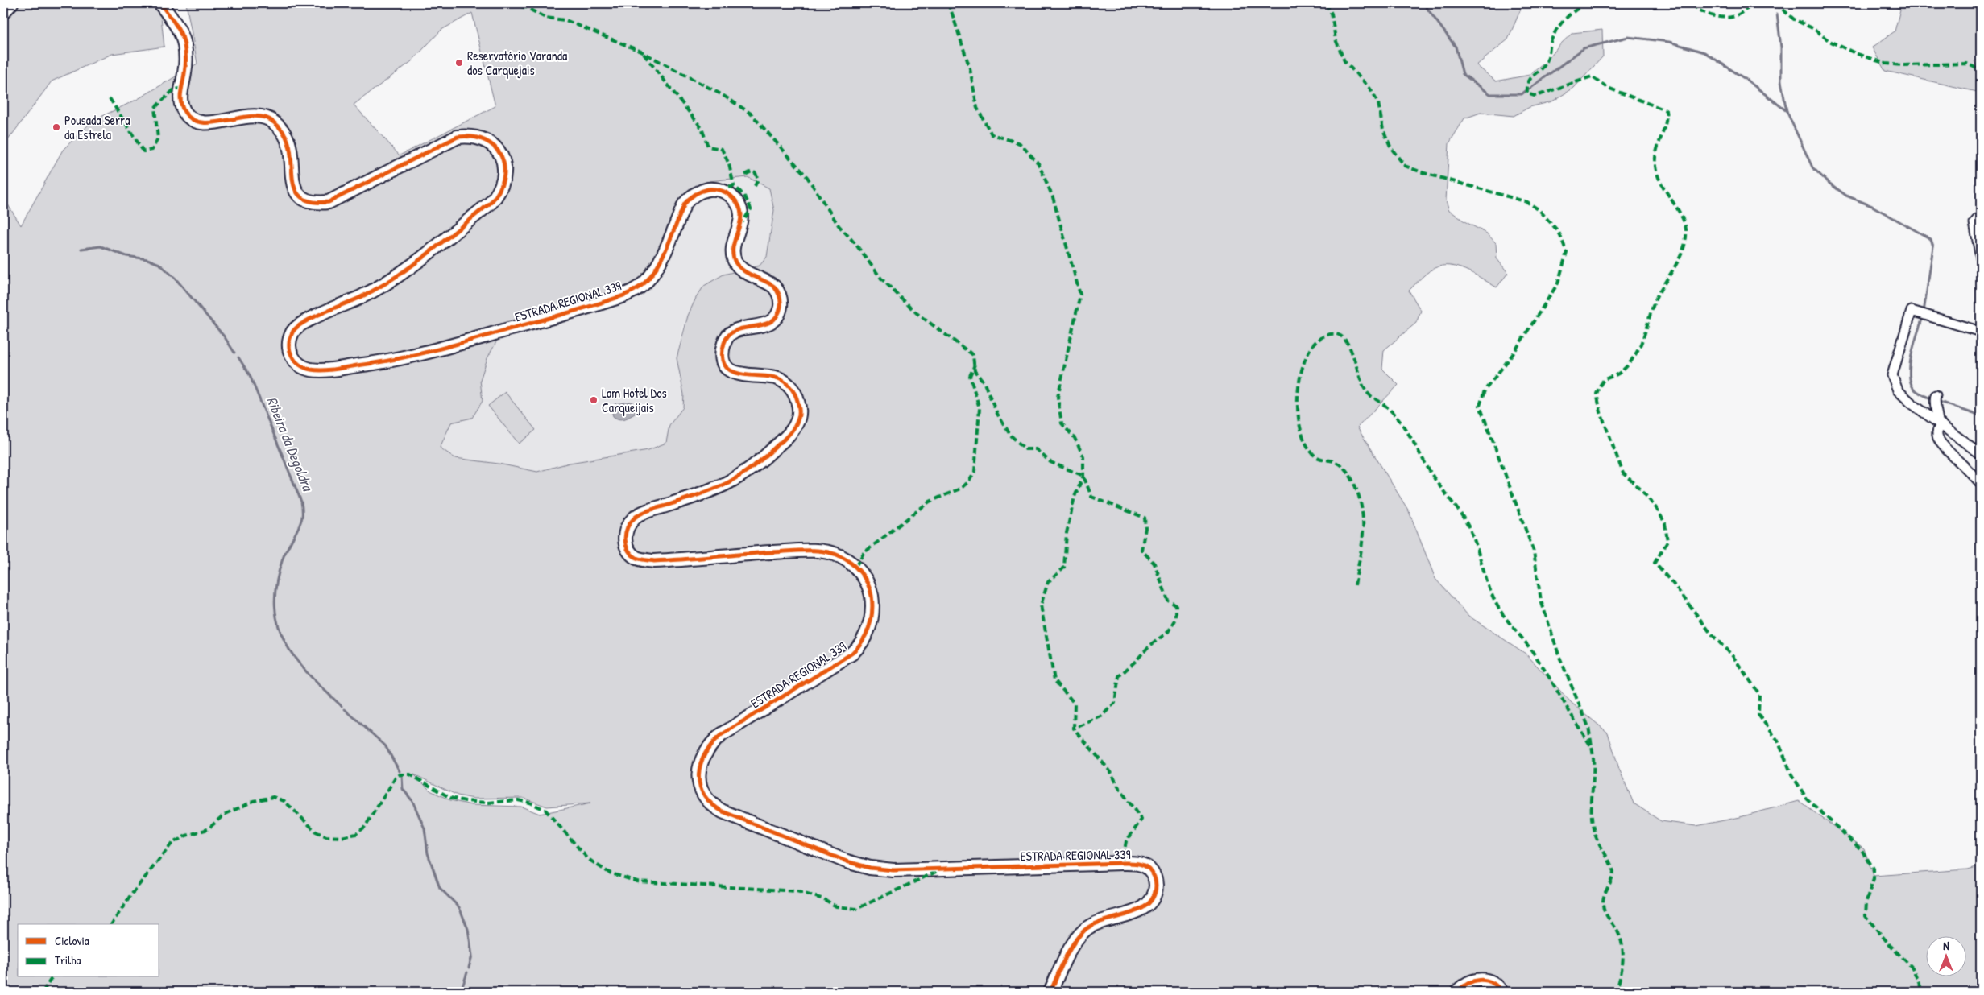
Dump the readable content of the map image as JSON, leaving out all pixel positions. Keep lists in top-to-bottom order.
{
  "streets": {
    "main road": ["ESTRADA REGIONAL 339"]
  },
  "water": ["Ribeira da Degoldra"],
  "places": ["Reservatório Varanda dos Carquejais", "Pousada Serra da Estrela", "Lam Hotel Dos Carqueijais"],
  "legend": ["Ciclovia", "Trilha"],
  "north": "top"
}
